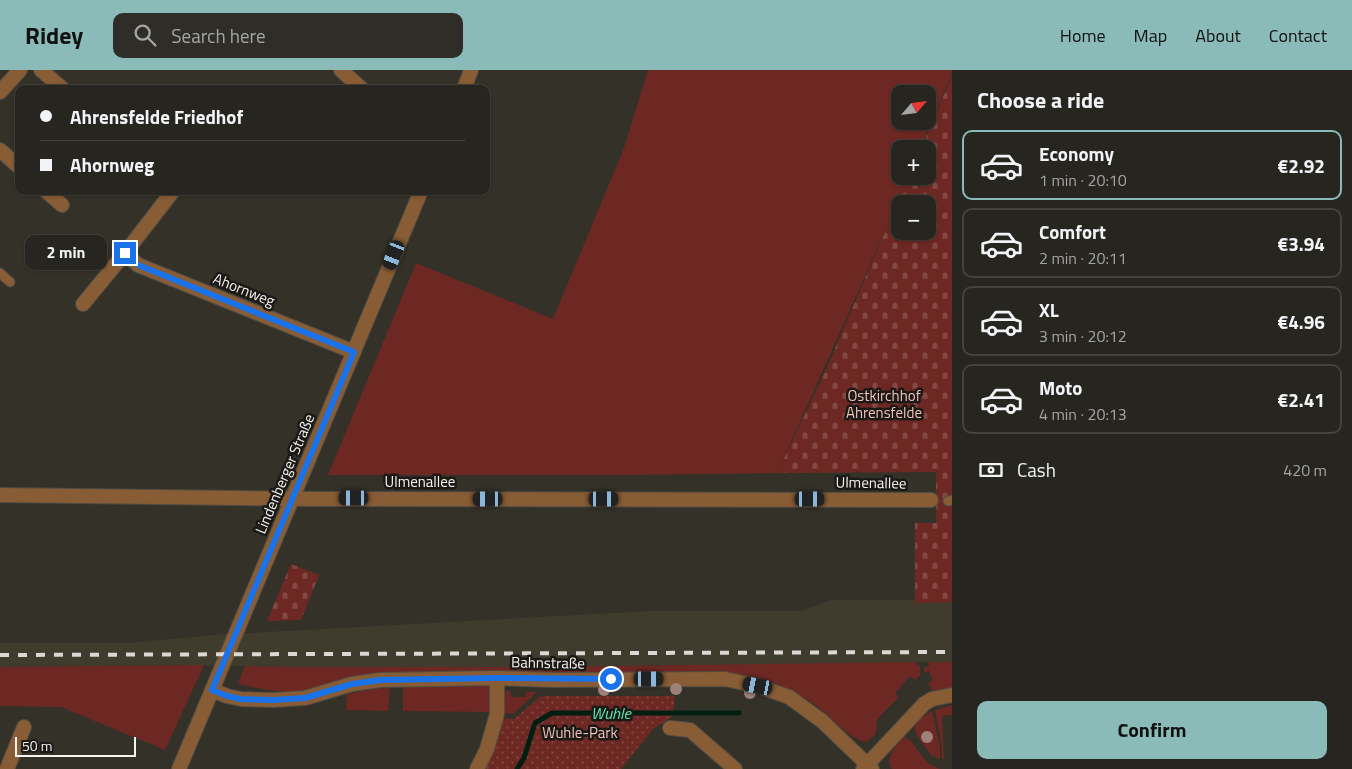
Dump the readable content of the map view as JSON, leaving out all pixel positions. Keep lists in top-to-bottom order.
{
  "streets": {
    "street": [
      "Ahornweg",
      "Lindenberger Straße",
      "Ulmenallee",
      "Bahnstraße"
    ]
  },
  "crossings": [
    ["Ahornweg", "Lindenberger Straße"],
    ["Lindenberger Straße", "Ulmenallee"],
    ["Lindenberger Straße", "Bahnstraße"]
  ],
  "water": ["Wuhle"],
  "parks": ["Ostkirchhof Ahrensfelde", "Wuhle-Park"],
  "scale_bar": "50 m",
  "north": "top right",
  "page": {
    "header": "Ridey",
    "search": "Search here",
    "nav": [
      "Home",
      "Map",
      "About",
      "Contact"
    ],
    "heading": "Choose a ride",
    "map_buttons": ["+", "−"],
    "banner": ["Ahrensfelde Friedhof", "Ahornweg"],
    "list": [
      {
        "name": "Economy",
        "note": "1 min · 20:10",
        "value": "€2.92"
      },
      {
        "name": "Comfort",
        "note": "2 min · 20:11",
        "value": "€3.94"
      },
      {
        "name": "XL",
        "note": "3 min · 20:12",
        "value": "€4.96"
      },
      {
        "name": "Moto",
        "note": "4 min · 20:13",
        "value": "€2.41"
      }
    ],
    "bubble": "2 min",
    "pay": ["Cash", "420 m"],
    "buttons": "Confirm",
    "scale": "50 m"
  }
}
